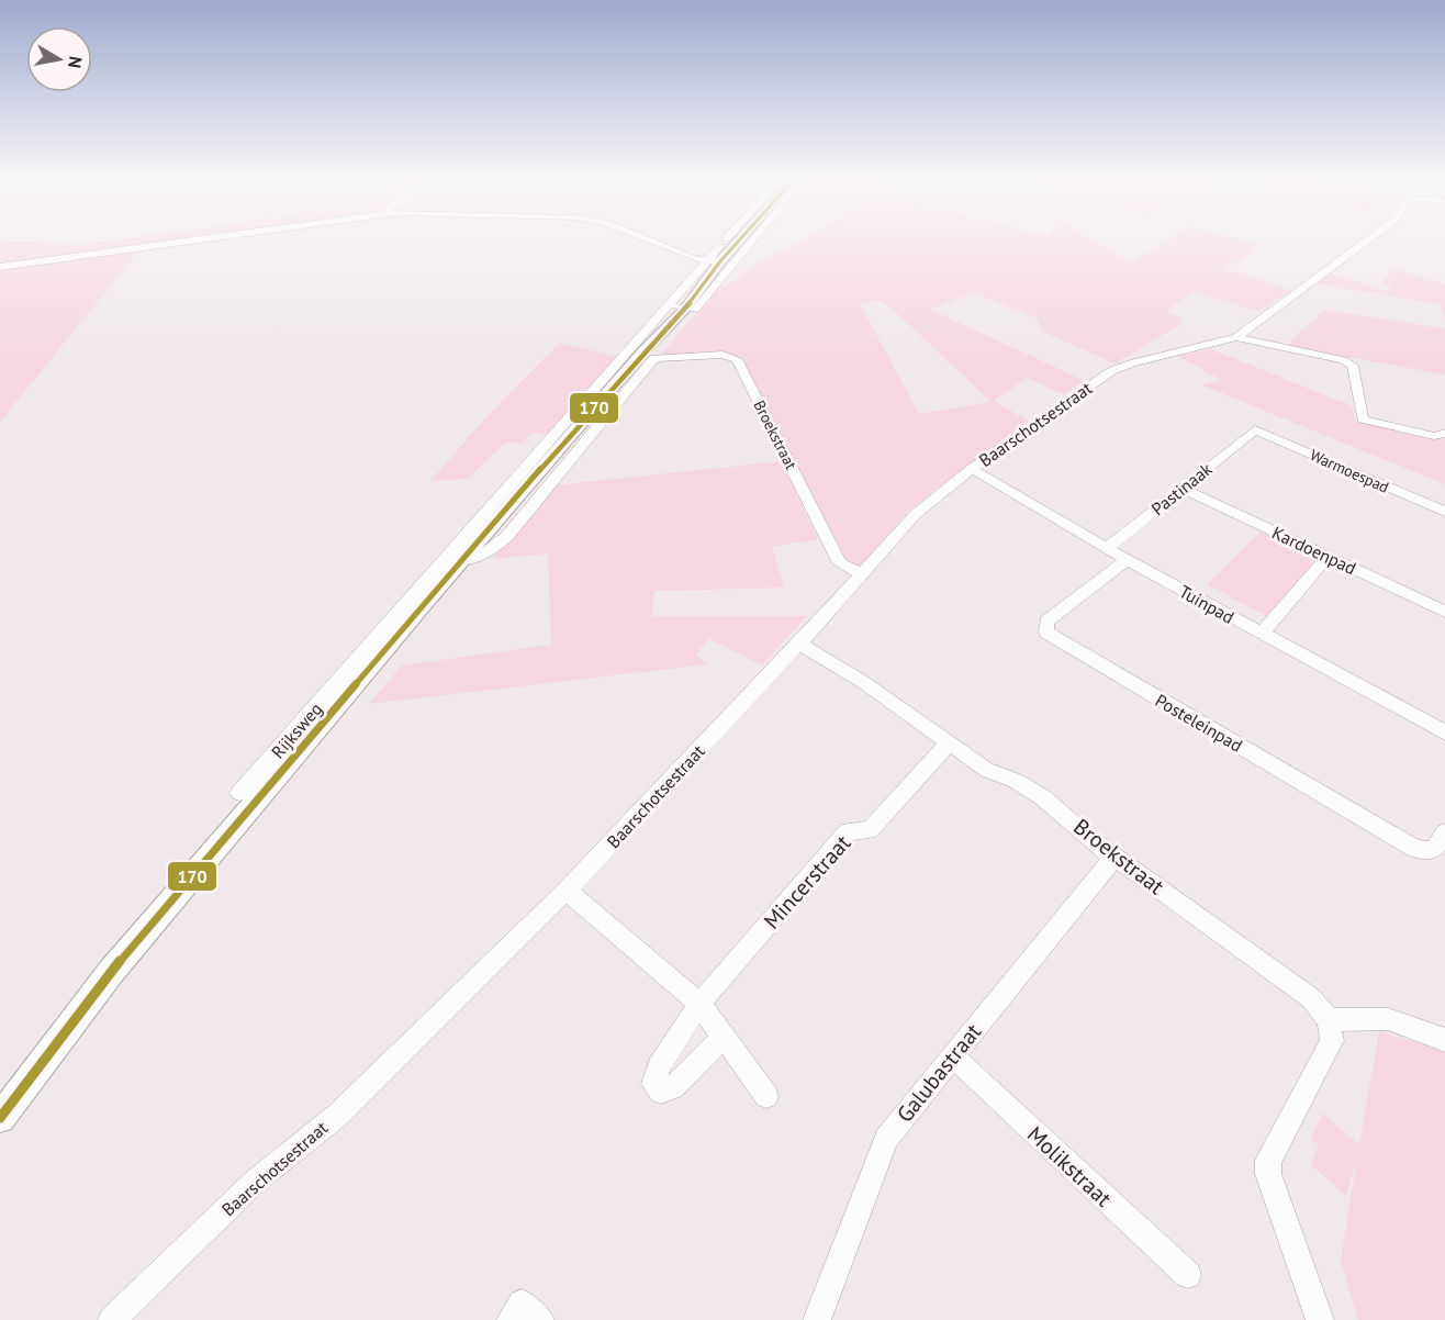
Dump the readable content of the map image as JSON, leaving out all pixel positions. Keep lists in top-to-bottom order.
{
  "streets": {
    "main road": ["Rijksweg"],
    "street": [
      "Baarschotsestraat",
      "Broekstraat",
      "Warmoespad",
      "Pastinaak",
      "Kardoenpad",
      "Tuinpad",
      "Posteleinpad",
      "Mincerstraat",
      "Galubastraat",
      "Molikstraat"
    ]
  },
  "crossings": [
    ["Baarschotsestraat", "Broekstraat"],
    ["Baarschotsestraat", "Tuinpad"],
    ["Broekstraat", "Rijksweg"],
    ["Broekstraat", "Mincerstraat"],
    ["Broekstraat", "Galubastraat"],
    ["Warmoespad", "Pastinaak"],
    ["Pastinaak", "Kardoenpad"],
    ["Pastinaak", "Tuinpad"],
    ["Tuinpad", "Posteleinpad"],
    ["Galubastraat", "Molikstraat"]
  ],
  "lines": ["transit line 170"],
  "north": "right"
}
